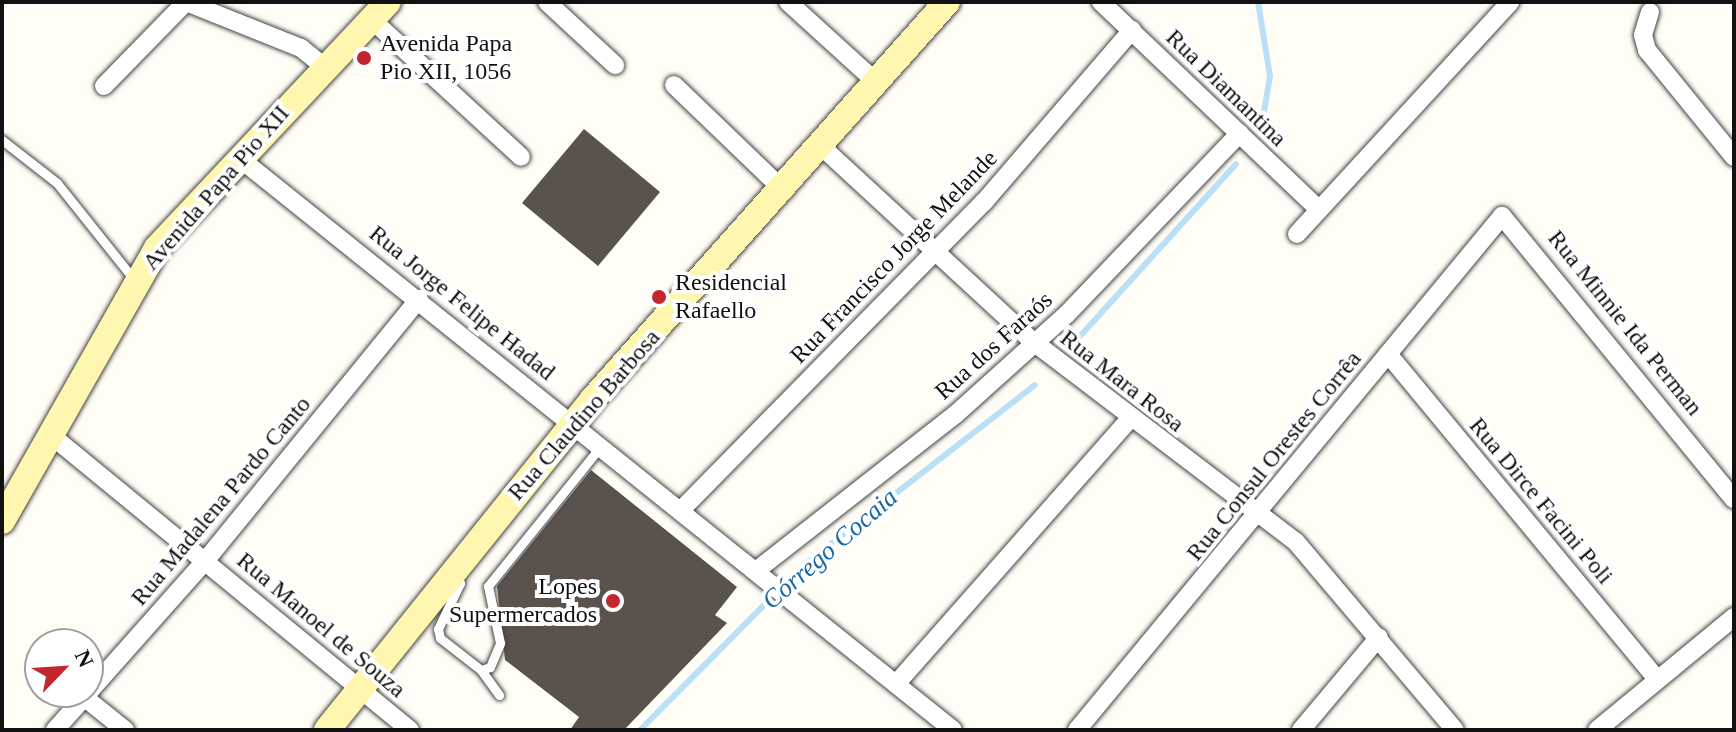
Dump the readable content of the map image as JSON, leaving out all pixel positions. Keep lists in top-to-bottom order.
{
  "streets": {
    "street": [
      "Rua Diamantina",
      "Avenida Papa Pio XII",
      "Rua Francisco Jorge Melande",
      "Rua Jorge Felipe Hadad",
      "Rua Minnie Ida Perman",
      "Rua dos Faraós",
      "Rua Mara Rosa",
      "Rua Claudino Barbosa",
      "Rua Consul Orestes Corrêa",
      "Rua Madalena Pardo Canto",
      "Rua Dirce Facini Poli",
      "Rua Manoel de Souza"
    ]
  },
  "crossings": [
    ["Rua Diamantina", "Rua Francisco Jorge Melande"],
    ["Rua Diamantina", "Rua dos Faraós"],
    ["Avenida Papa Pio XII", "Rua Jorge Felipe Hadad"],
    ["Avenida Papa Pio XII", "Rua Manoel de Souza"],
    ["Rua Francisco Jorge Melande", "Rua Jorge Felipe Hadad"],
    ["Rua Francisco Jorge Melande", "Rua Mara Rosa"],
    ["Rua Jorge Felipe Hadad", "Rua dos Faraós"],
    ["Rua Jorge Felipe Hadad", "Rua Claudino Barbosa"],
    ["Rua Jorge Felipe Hadad", "Rua Madalena Pardo Canto"],
    ["Rua Minnie Ida Perman", "Rua Consul Orestes Corrêa"],
    ["Rua dos Faraós", "Rua Mara Rosa"],
    ["Rua Mara Rosa", "Rua Claudino Barbosa"],
    ["Rua Mara Rosa", "Rua Consul Orestes Corrêa"],
    ["Rua Claudino Barbosa", "Rua Manoel de Souza"],
    ["Rua Consul Orestes Corrêa", "Rua Dirce Facini Poli"],
    ["Rua Madalena Pardo Canto", "Rua Manoel de Souza"]
  ],
  "water": ["Córrego Cocaia"],
  "places": ["Avenida Papa Pio XII, 1056", "Residencial Rafaello", "Lopes Supermercados"],
  "north": "top right"
}
